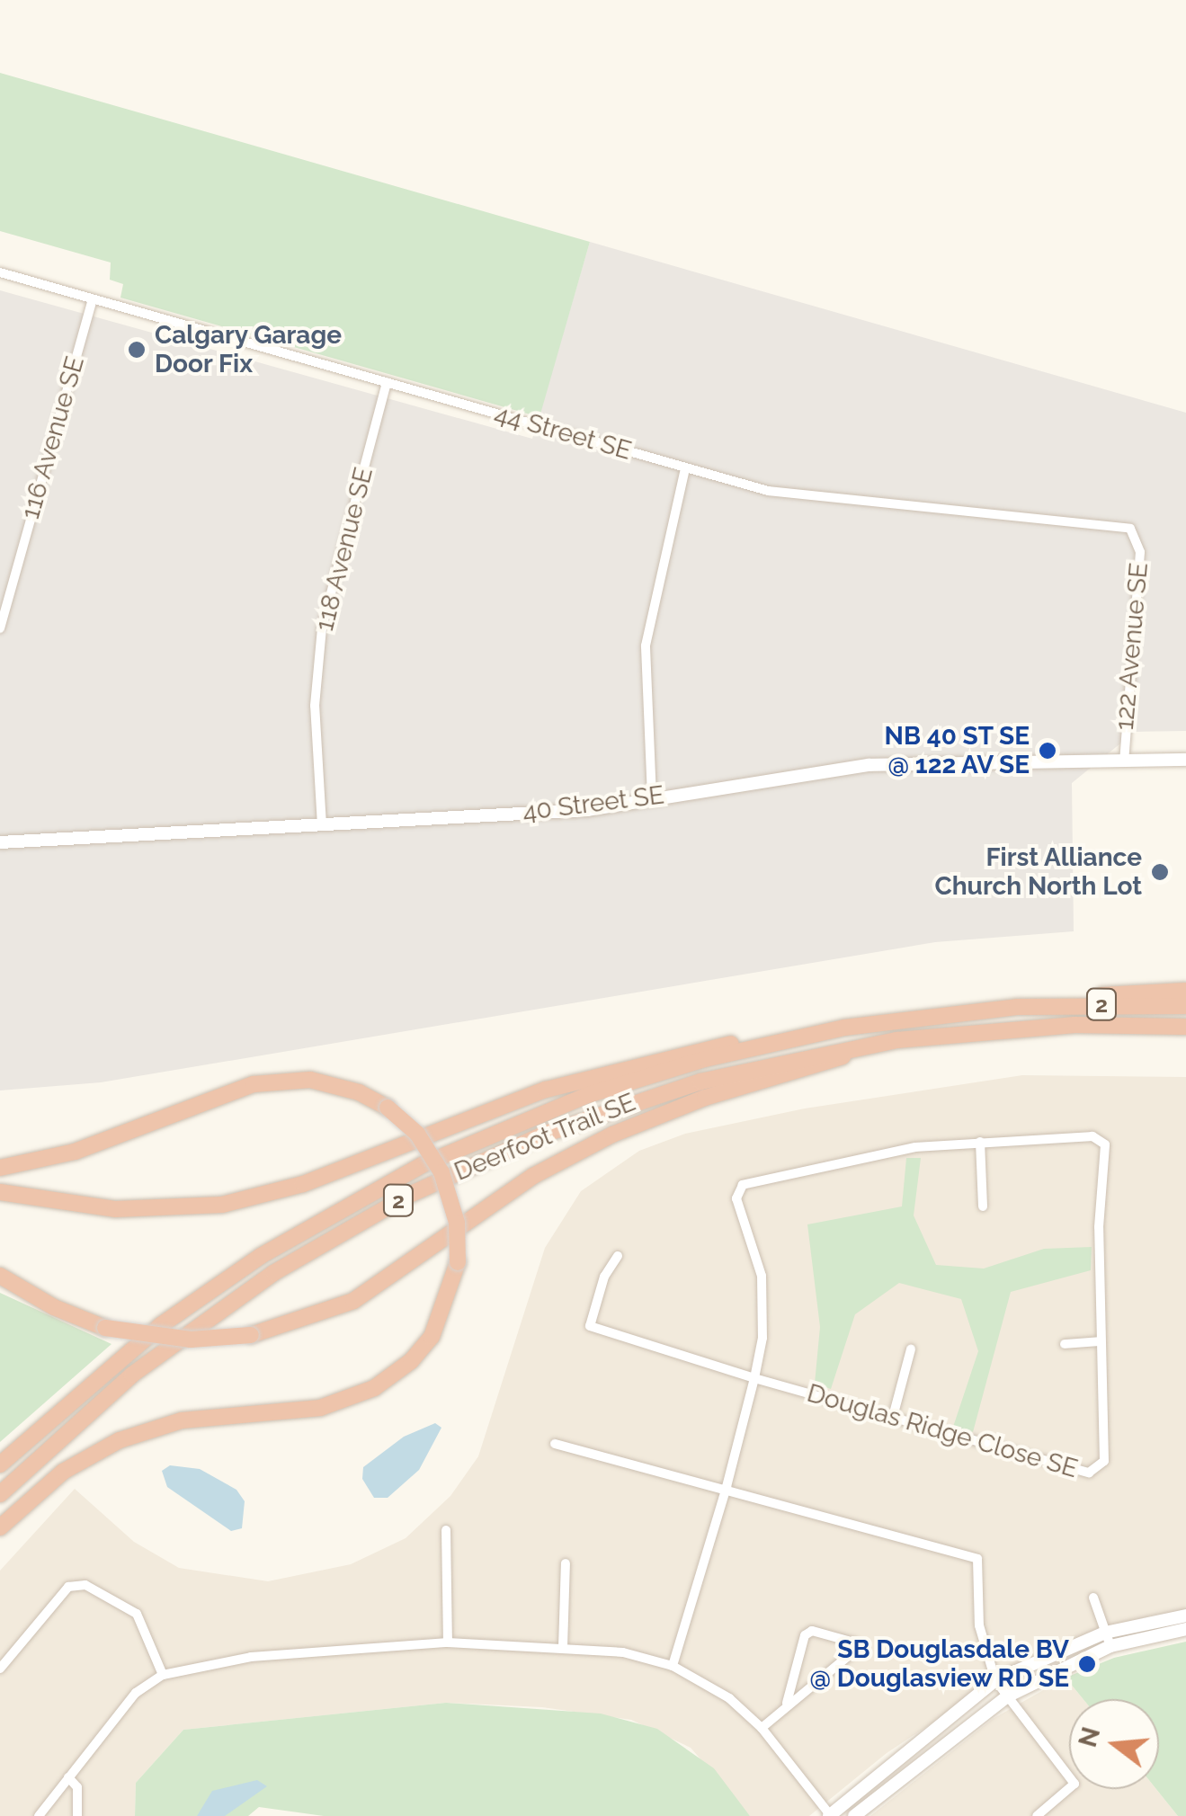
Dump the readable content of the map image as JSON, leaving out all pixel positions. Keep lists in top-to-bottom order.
{
  "streets": {
    "highway": ["2", "Deerfoot Trail SE"],
    "street": [
      "44 Street SE",
      "116 Avenue SE",
      "118 Avenue SE",
      "122 Avenue SE",
      "40 Street SE",
      "Douglas Ridge Close SE"
    ]
  },
  "crossings": [
    ["44 Street SE", "116 Avenue SE"],
    ["44 Street SE", "118 Avenue SE"],
    ["44 Street SE", "122 Avenue SE"],
    ["118 Avenue SE", "40 Street SE"],
    ["122 Avenue SE", "40 Street SE"]
  ],
  "places": [
    "Calgary Garage Door Fix",
    "NB 40 ST SE @ 122 AV SE",
    "First Alliance Church North Lot",
    "SB Douglasdale BV @ Douglasview RD SE"
  ],
  "north": "left"
}
